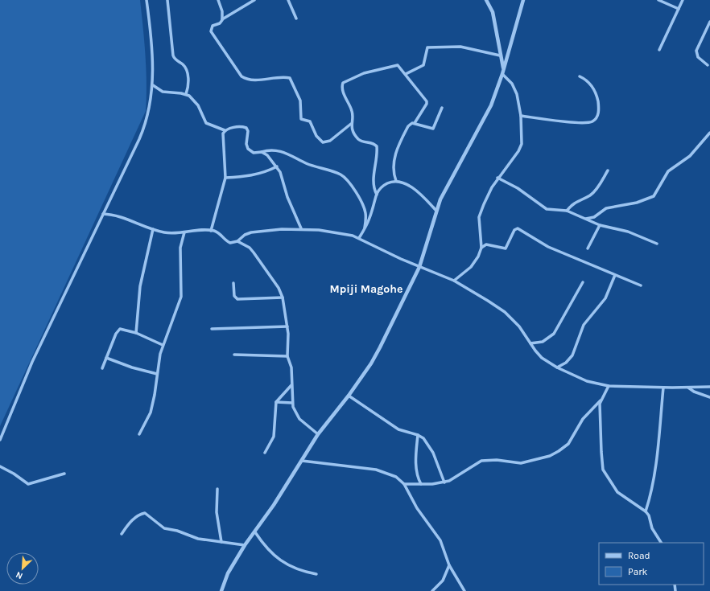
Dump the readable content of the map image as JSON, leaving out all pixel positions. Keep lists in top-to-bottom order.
{
  "districts": ["Mpiji Magohe"],
  "legend": ["Road", "Park"],
  "north": "bottom left"
}
